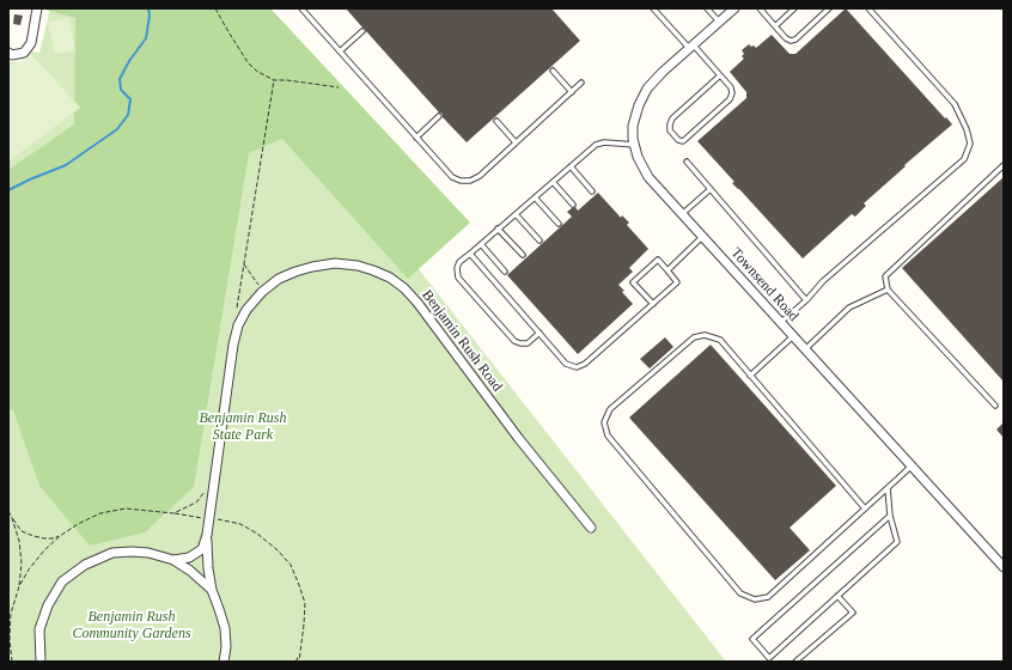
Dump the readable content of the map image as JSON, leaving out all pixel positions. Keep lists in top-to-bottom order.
{
  "streets": {
    "street": ["Townsend Road", "Benjamin Rush Road"]
  },
  "parks": ["Benjamin Rush State Park", "Benjamin Rush Community Gardens"]
}
